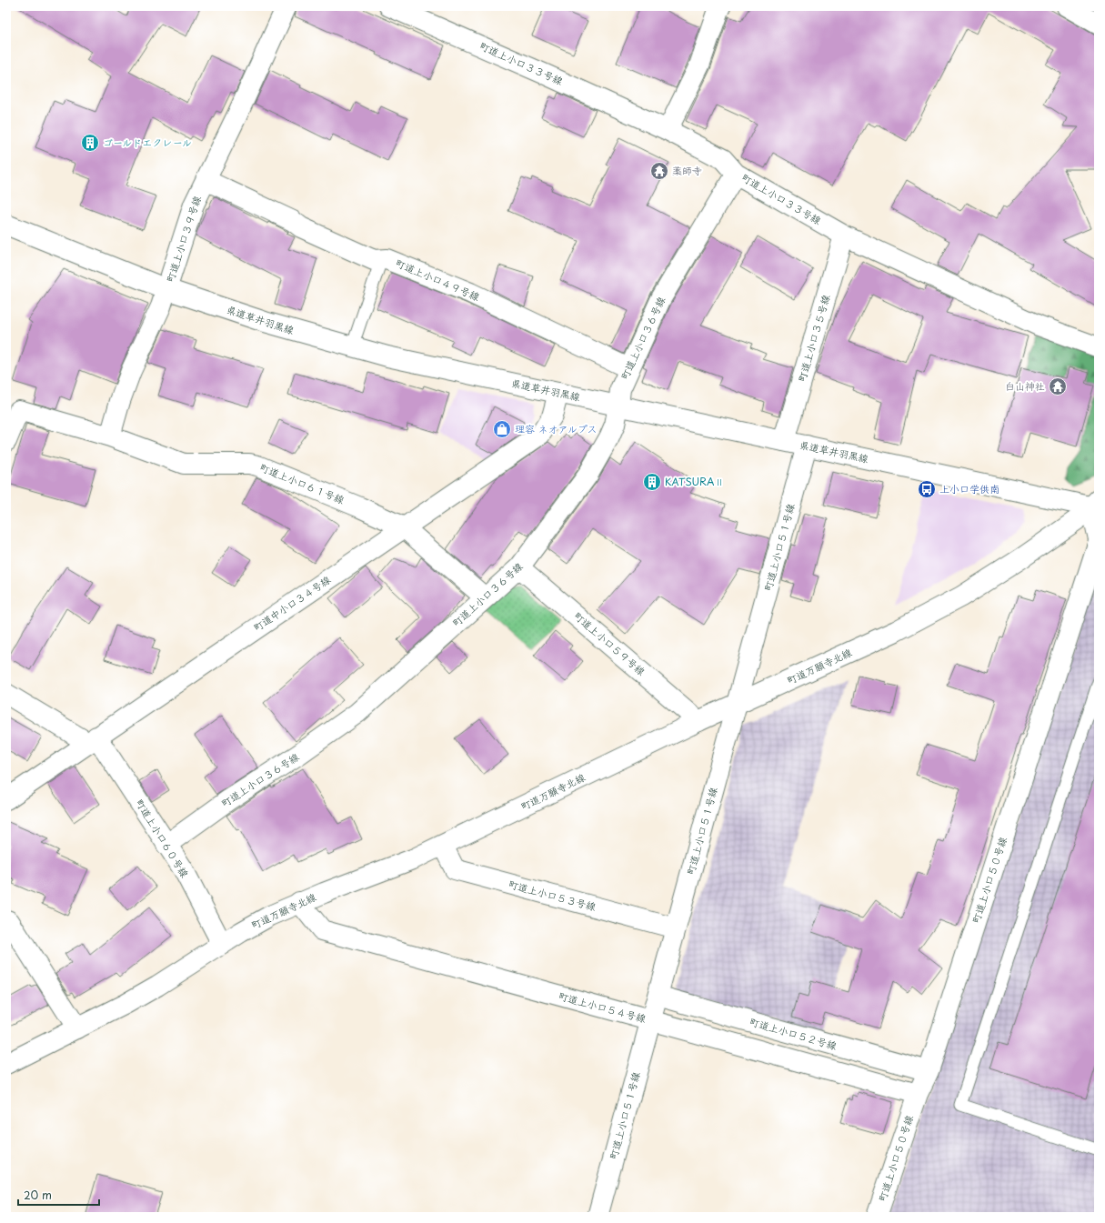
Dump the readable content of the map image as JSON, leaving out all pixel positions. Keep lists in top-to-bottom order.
{
  "streets": {
    "street": [
      "町道上小口３３号線",
      "町道上小口３９号線",
      "町道上小口４９号線",
      "県道草井羽黒線",
      "町道上小口３６号線",
      "町道上小口３５号線",
      "町道上小口６１号線",
      "町道上小口５１号線",
      "町道中小口３４号線",
      "町道上小口５９号線",
      "町道万願寺北線",
      "町道上小口６０号線",
      "町道上小口５０号線",
      "町道上小口５３号線",
      "町道上小口５４号線",
      "町道上小口５２号線"
    ]
  },
  "crossings": [
    ["町道上小口３３号線", "町道上小口３６号線"],
    ["町道上小口３３号線", "町道上小口３５号線"],
    ["町道上小口３９号線", "町道上小口４９号線"],
    ["町道上小口３９号線", "県道草井羽黒線"],
    ["町道上小口３９号線", "町道上小口６１号線"],
    ["町道上小口４９号線", "町道上小口３６号線"],
    ["県道草井羽黒線", "町道上小口３６号線"],
    ["県道草井羽黒線", "町道上小口３５号線"],
    ["県道草井羽黒線", "町道上小口５１号線"],
    ["県道草井羽黒線", "町道中小口３４号線"],
    ["県道草井羽黒線", "町道万願寺北線"],
    ["県道草井羽黒線", "町道上小口５０号線"],
    ["町道上小口３６号線", "町道上小口６１号線"],
    ["町道上小口３６号線", "町道上小口５９号線"],
    ["町道上小口３６号線", "町道上小口６０号線"],
    ["町道上小口６１号線", "町道中小口３４号線"],
    ["町道上小口５１号線", "町道万願寺北線"],
    ["町道上小口５１号線", "町道上小口５３号線"],
    ["町道上小口５１号線", "町道上小口５４号線"],
    ["町道上小口５１号線", "町道上小口５２号線"],
    ["町道中小口３４号線", "町道上小口６０号線"],
    ["町道上小口５９号線", "町道万願寺北線"],
    ["町道万願寺北線", "町道上小口６０号線"],
    ["町道万願寺北線", "町道上小口５０号線"],
    ["町道万願寺北線", "町道上小口５３号線"],
    ["町道万願寺北線", "町道上小口５４号線"],
    ["町道上小口５０号線", "町道上小口５４号線"],
    ["町道上小口５０号線", "町道上小口５２号線"]
  ],
  "places": {
    "building": ["ゴールドエクレール", "KATSURAⅡ"],
    "temple": ["薬師寺", "白山神社"],
    "shop": ["理容 ネオアルプス"],
    "bus stop": ["上小口学供南"]
  },
  "scale_bar": "20 m"
}
